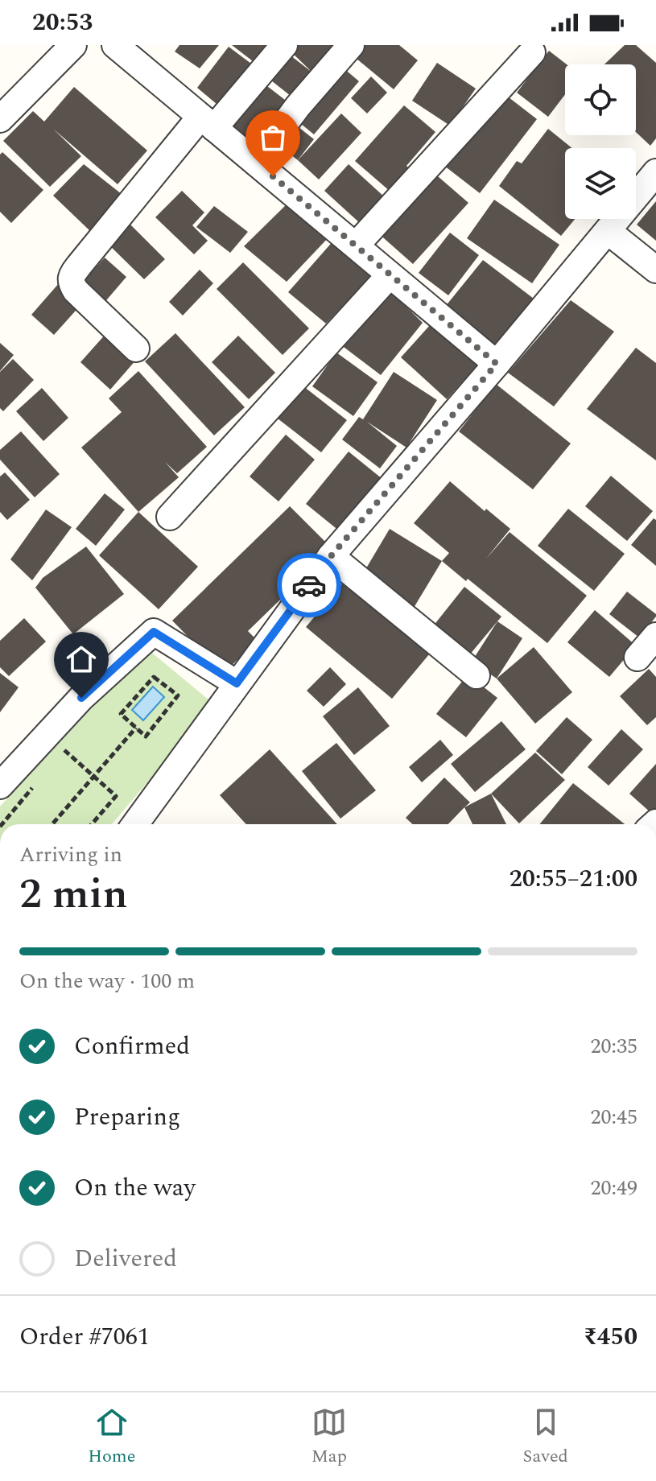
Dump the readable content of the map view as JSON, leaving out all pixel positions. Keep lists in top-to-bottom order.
{
  "page": {
    "status": "20:53",
    "heading": ["2 min", "Arriving in", "20:55–21:00"],
    "panel": ["Order #7061", "₹450"],
    "bar": "On the way · 100 m",
    "list": [
      ["Confirmed", "20:35"],
      ["Preparing", "20:45"],
      ["On the way", "20:49"],
      "Delivered"
    ],
    "tabs": ["Home", "Map", "Saved"]
  }
}
